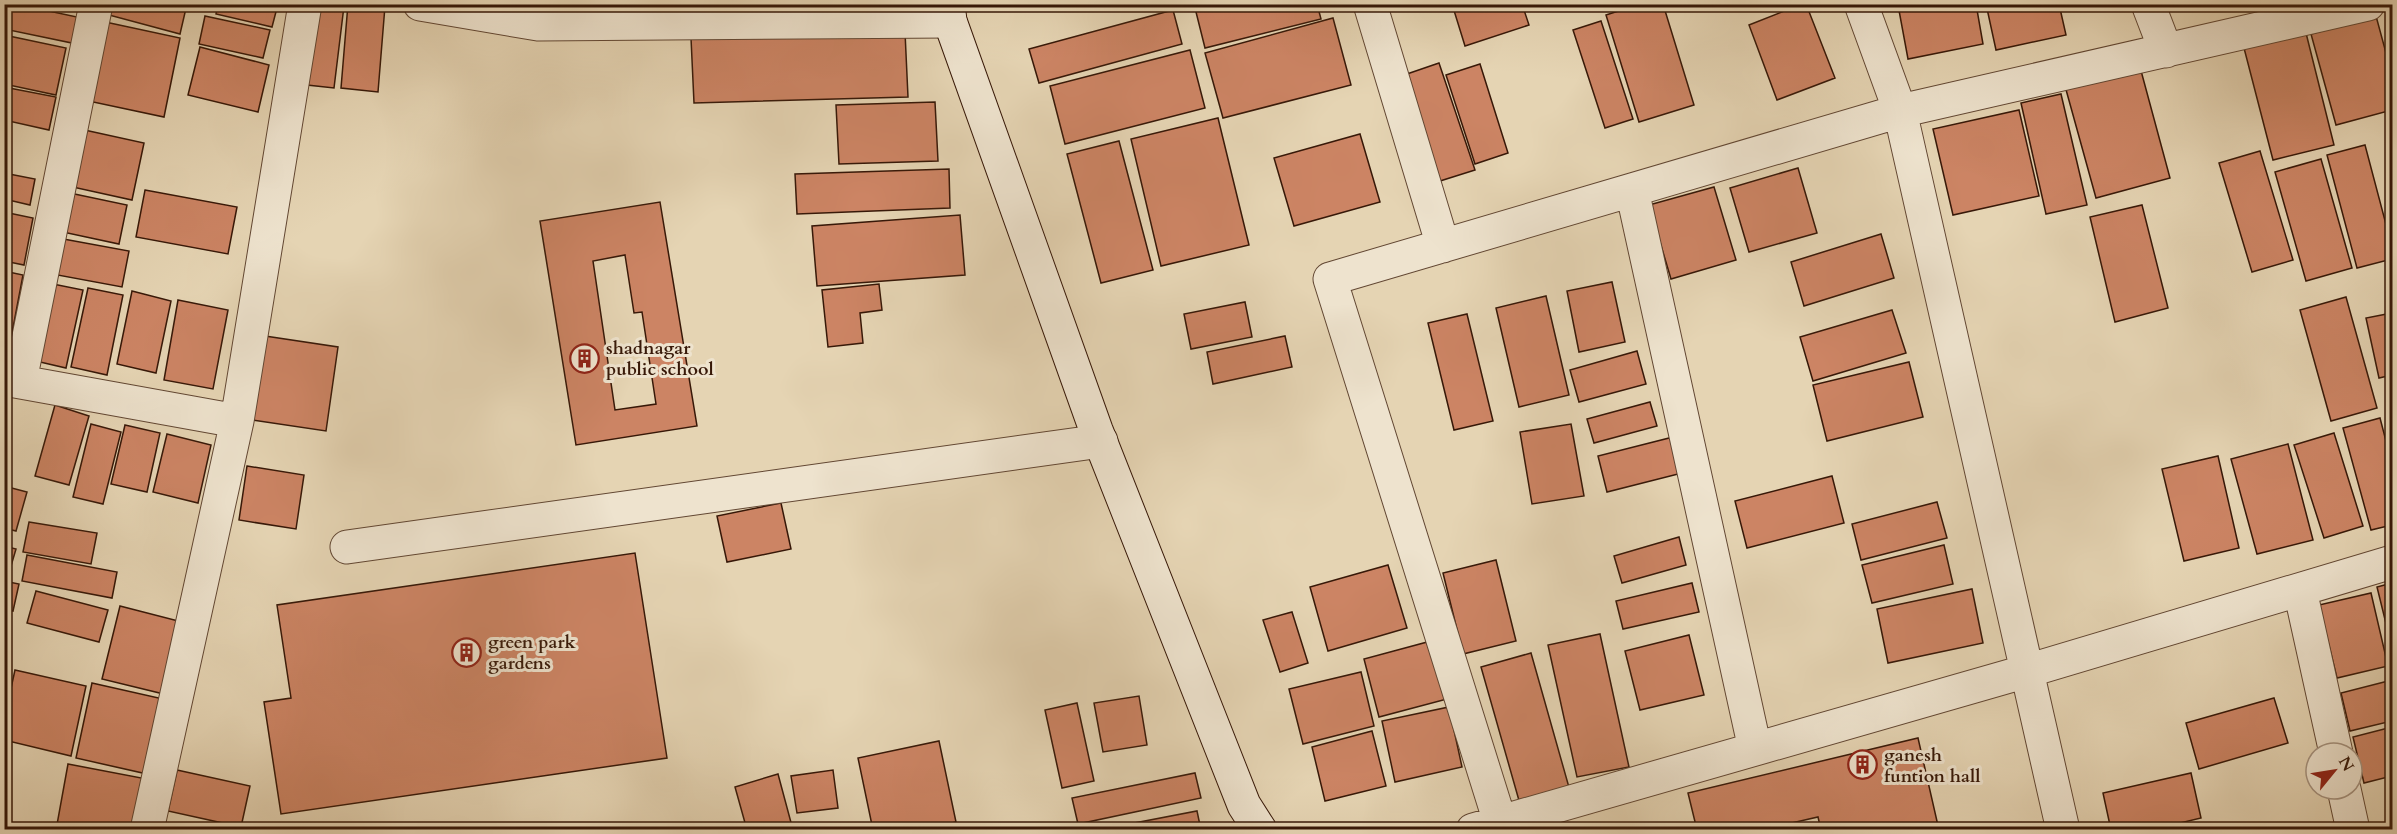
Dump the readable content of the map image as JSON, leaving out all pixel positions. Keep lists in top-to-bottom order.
{
  "places": {
    "building": ["shadnagar public school", "green park gardens", "ganesh funtion hall"]
  },
  "north": "top right"
}
